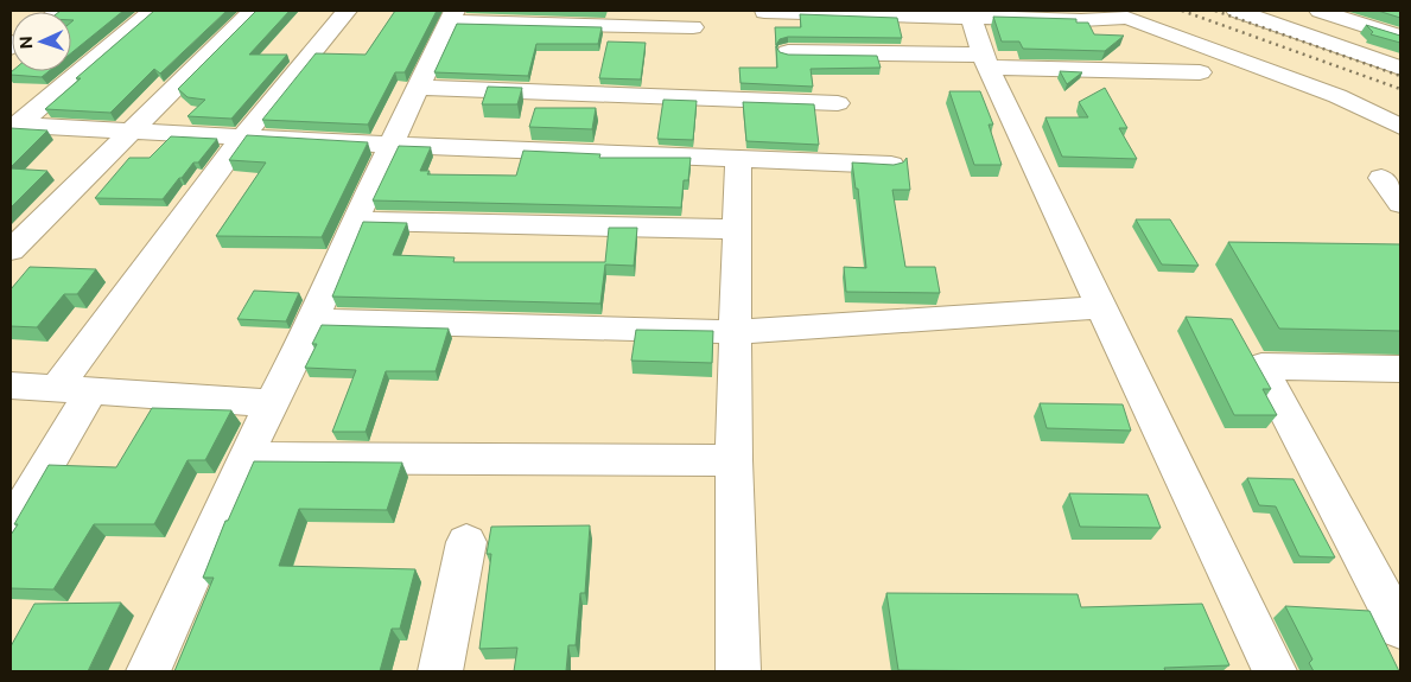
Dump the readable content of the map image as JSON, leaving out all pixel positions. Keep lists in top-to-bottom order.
{
  "north": "left"
}
